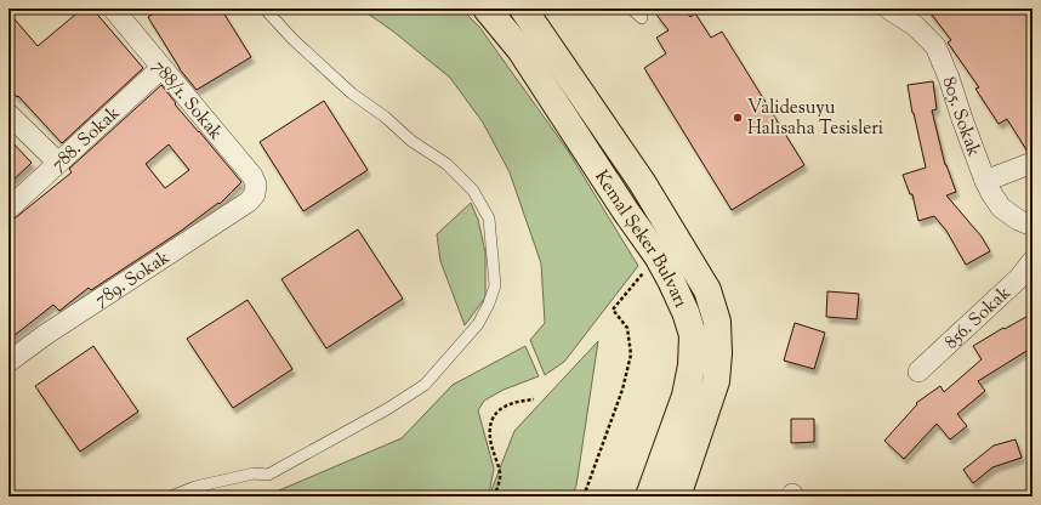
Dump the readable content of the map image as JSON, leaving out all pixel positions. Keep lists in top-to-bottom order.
{
  "streets": {
    "main road": ["Kemal Şeker Bulvarı"],
    "street": [
      "788/1. Sokak",
      "805. Sokak",
      "788. Sokak",
      "789. Sokak",
      "856. Sokak"
    ]
  },
  "crossings": [
    ["788/1. Sokak", "788. Sokak"],
    ["788/1. Sokak", "789. Sokak"]
  ],
  "places": ["Validesuyu Halısaha Tesisleri"]
}
